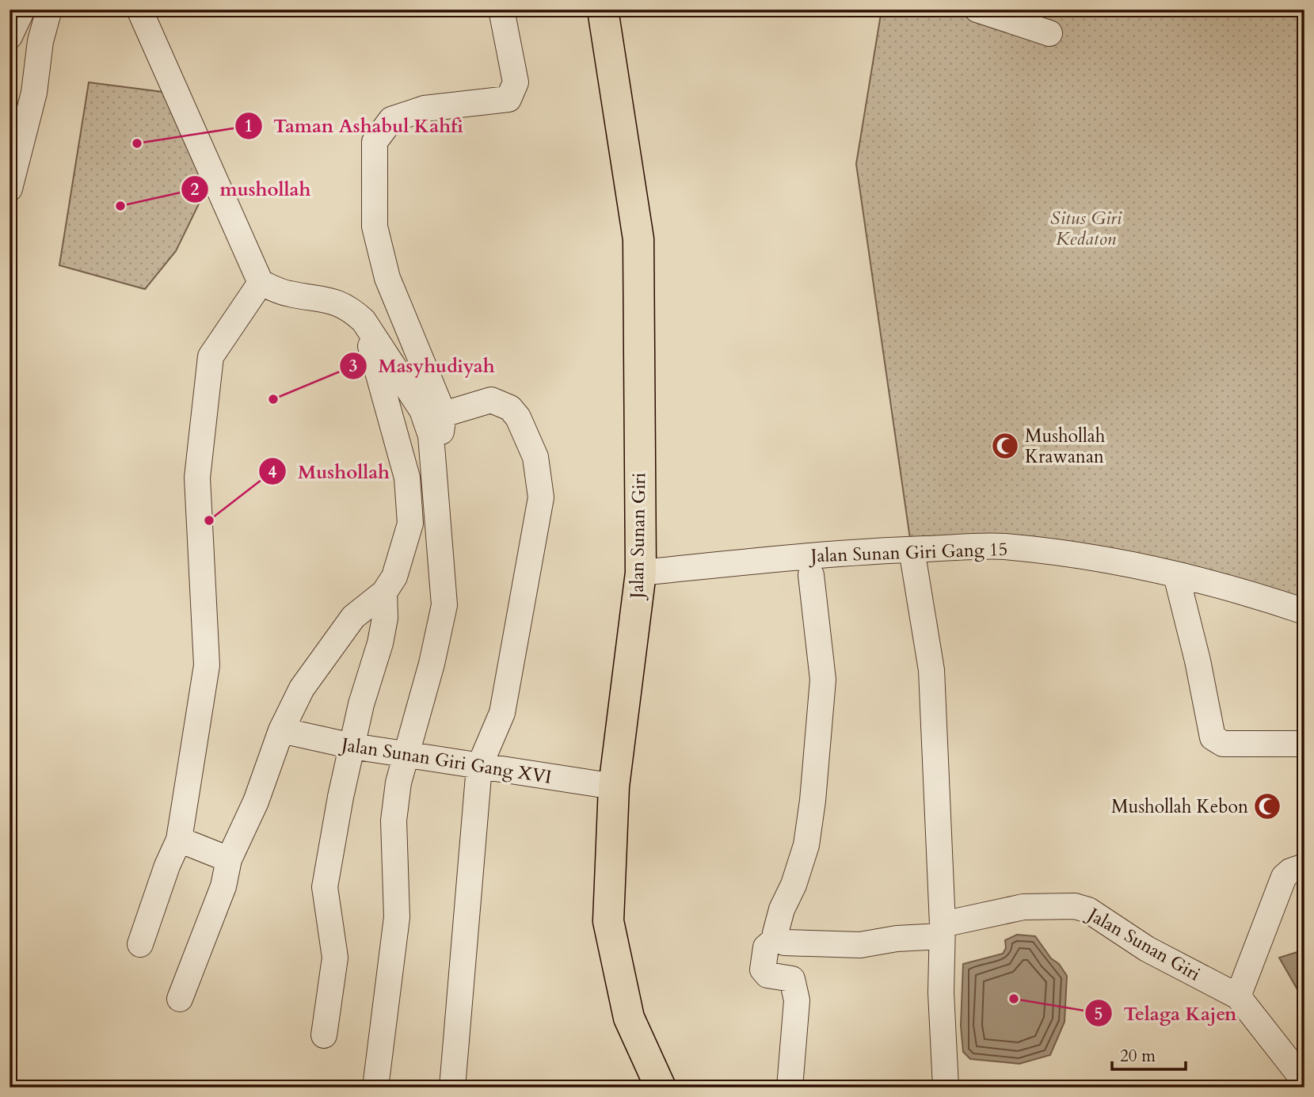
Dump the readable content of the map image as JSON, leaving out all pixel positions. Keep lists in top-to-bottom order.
{
  "streets": {
    "main road": ["Jalan Sunan Giri"],
    "street": ["Jalan Sunan Giri Gang 15", "Jalan Sunan Giri Gang XVI"]
  },
  "crossings": [
    ["Jalan Sunan Giri", "Jalan Sunan Giri Gang 15"],
    ["Jalan Sunan Giri", "Jalan Sunan Giri Gang XVI"]
  ],
  "parks": ["Situs Giri Kedaton"],
  "places": {
    "other": [
      "Taman Ashabul Kahfi",
      "mushollah",
      "Masyhudiyah",
      "Mushollah",
      "Telaga Kajen"
    ],
    "mosque": ["Mushollah Krawanan", "Mushollah Kebon"]
  },
  "scale_bar": "20 m"
}
